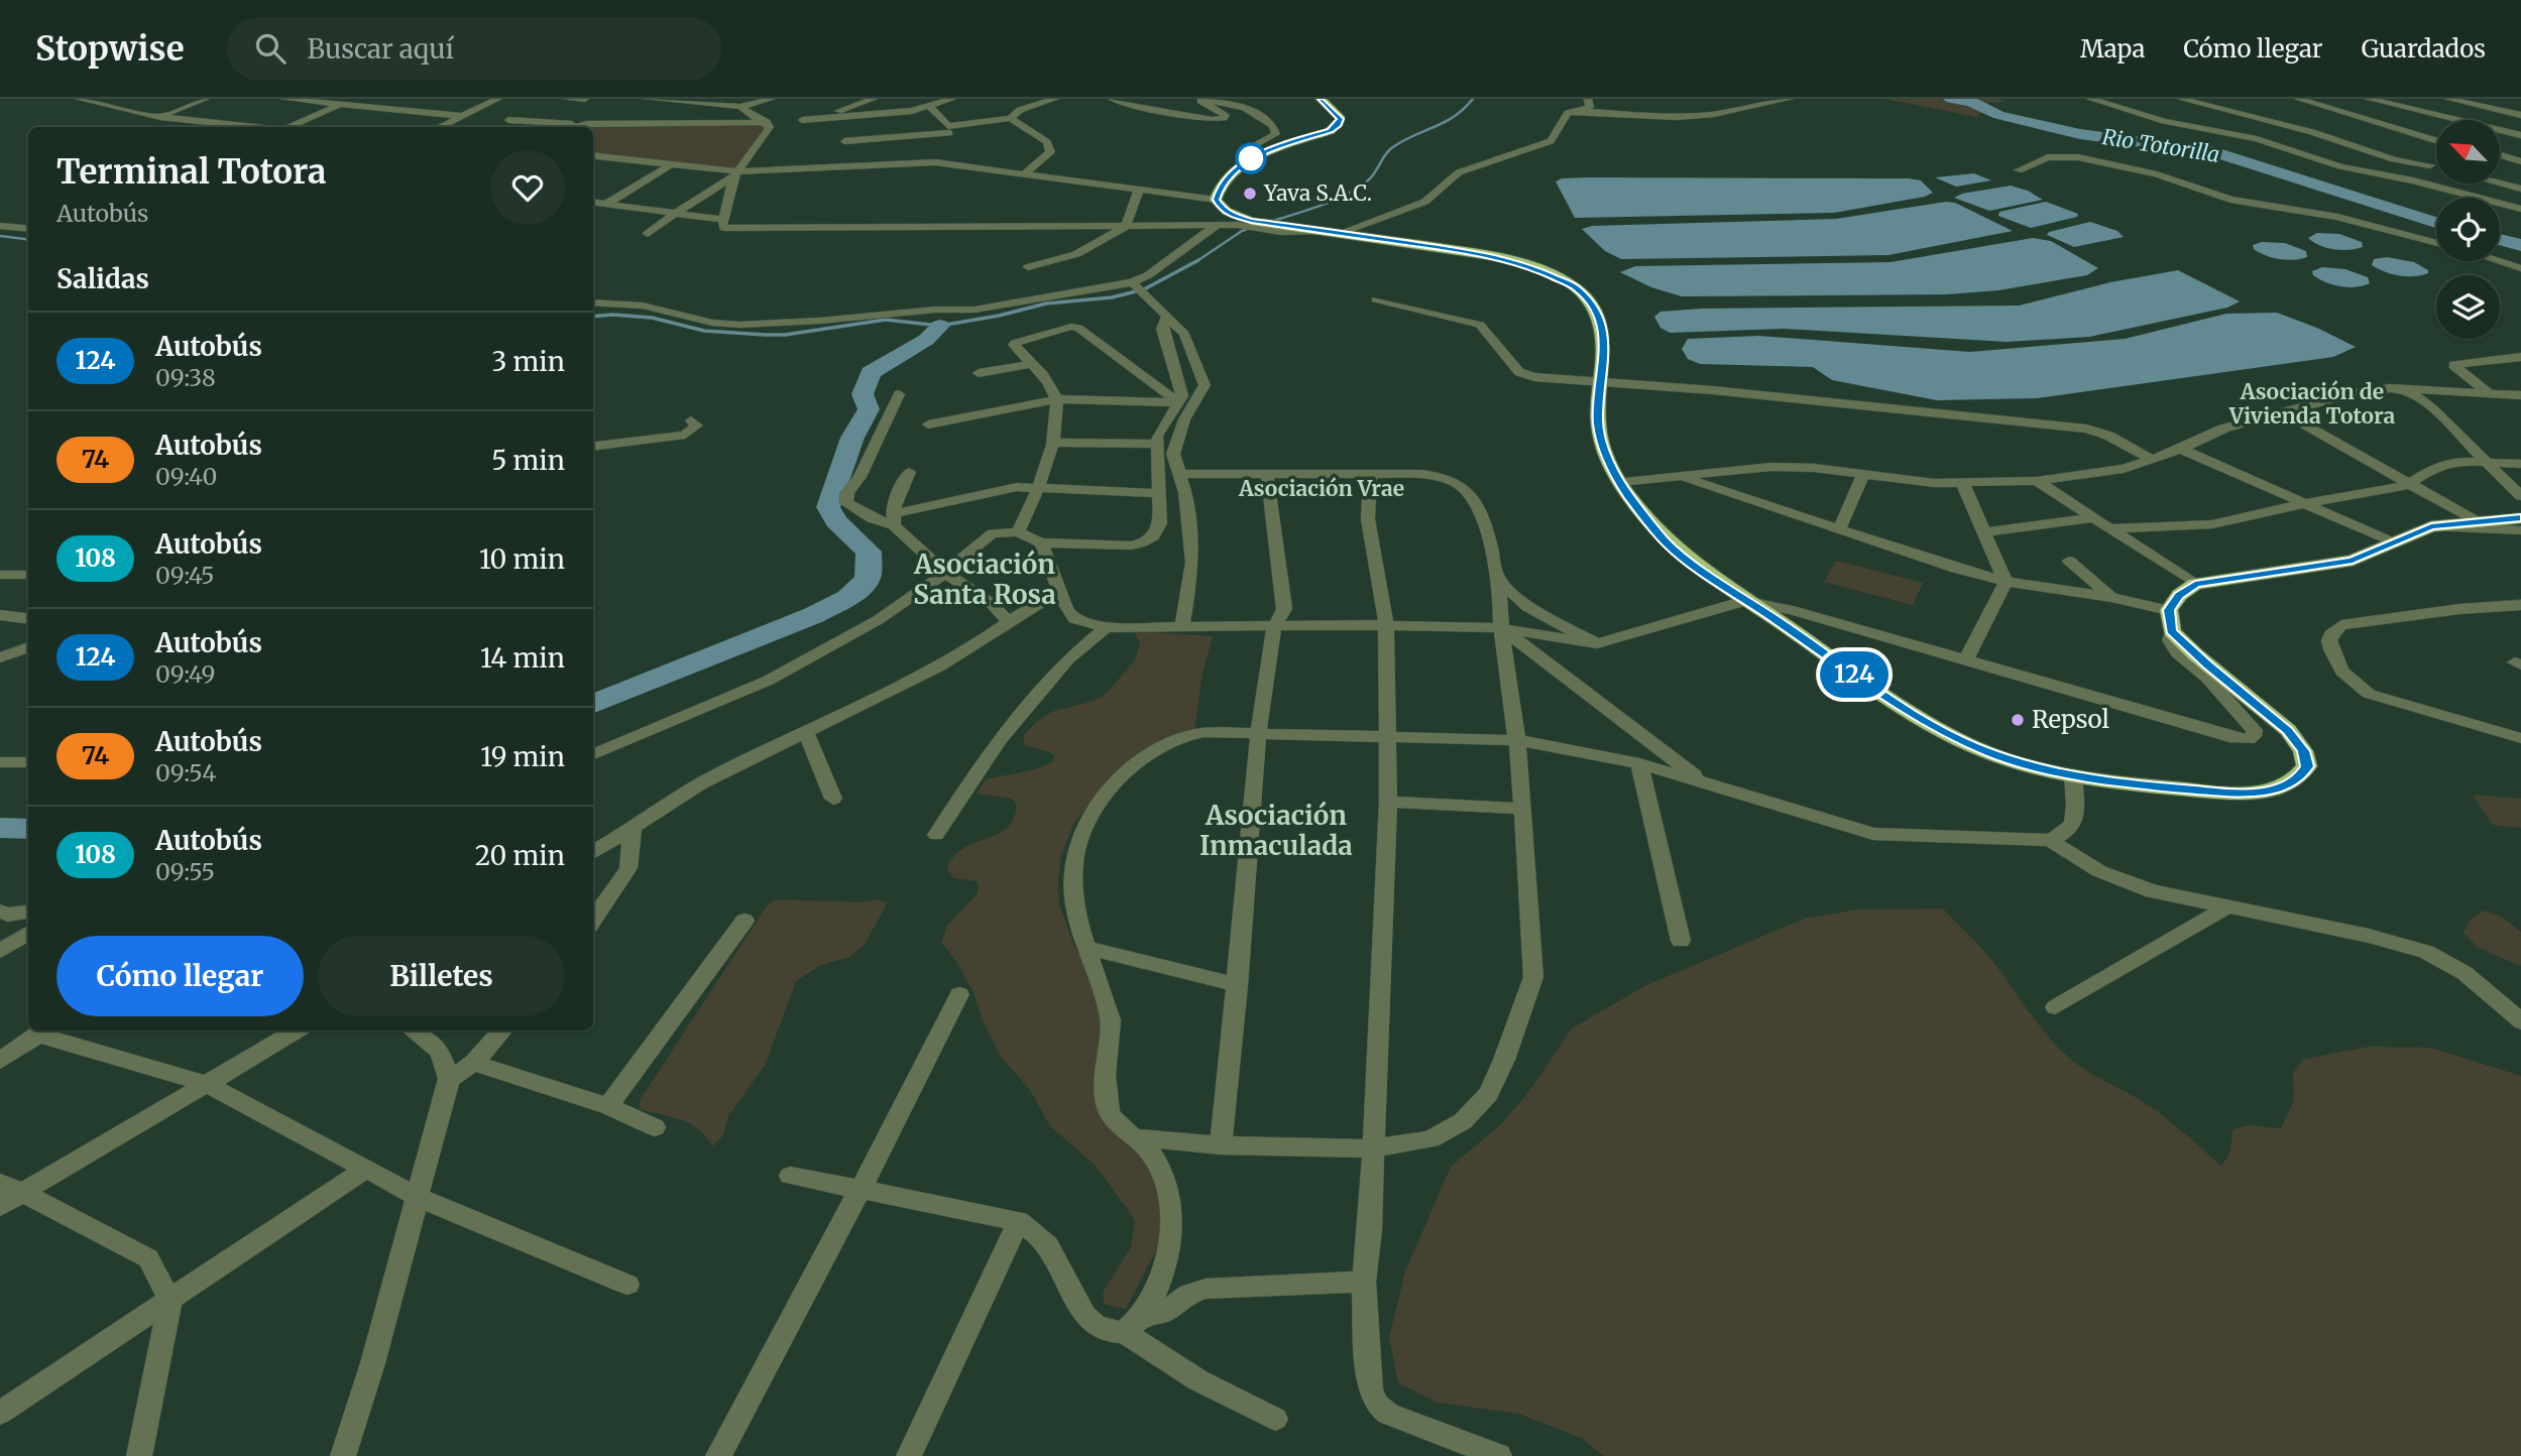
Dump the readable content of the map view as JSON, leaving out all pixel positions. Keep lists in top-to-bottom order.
{
  "districts": [
    "Asociación de Vivienda Totora",
    "Asociación Vrae",
    "Asociación Santa Rosa",
    "Asociación Inmaculada"
  ],
  "water": ["Rio Totorilla"],
  "places": ["Yava S.A.C.", "Repsol"],
  "lines": ["bus line 124"],
  "north": "top left",
  "page": {
    "header": "Stopwise",
    "search": "Buscar aquí",
    "nav": ["Mapa", "Cómo llegar", "Guardados"],
    "on_map": "124",
    "heading": [
      ["Terminal Totora", "Autobús"],
      "Salidas"
    ],
    "list": [
      {
        "mark": "124",
        "name": "Autobús",
        "note": "09:38",
        "value": "3 min"
      },
      {
        "mark": "74",
        "name": "Autobús",
        "note": "09:40",
        "value": "5 min"
      },
      {
        "mark": "108",
        "name": "Autobús",
        "note": "09:45",
        "value": "10 min"
      },
      {
        "mark": "124",
        "name": "Autobús",
        "note": "09:49",
        "value": "14 min"
      },
      {
        "mark": "74",
        "name": "Autobús",
        "note": "09:54",
        "value": "19 min"
      },
      {
        "mark": "108",
        "name": "Autobús",
        "note": "09:55",
        "value": "20 min"
      }
    ],
    "buttons": ["Cómo llegar", "Billetes"]
  }
}
